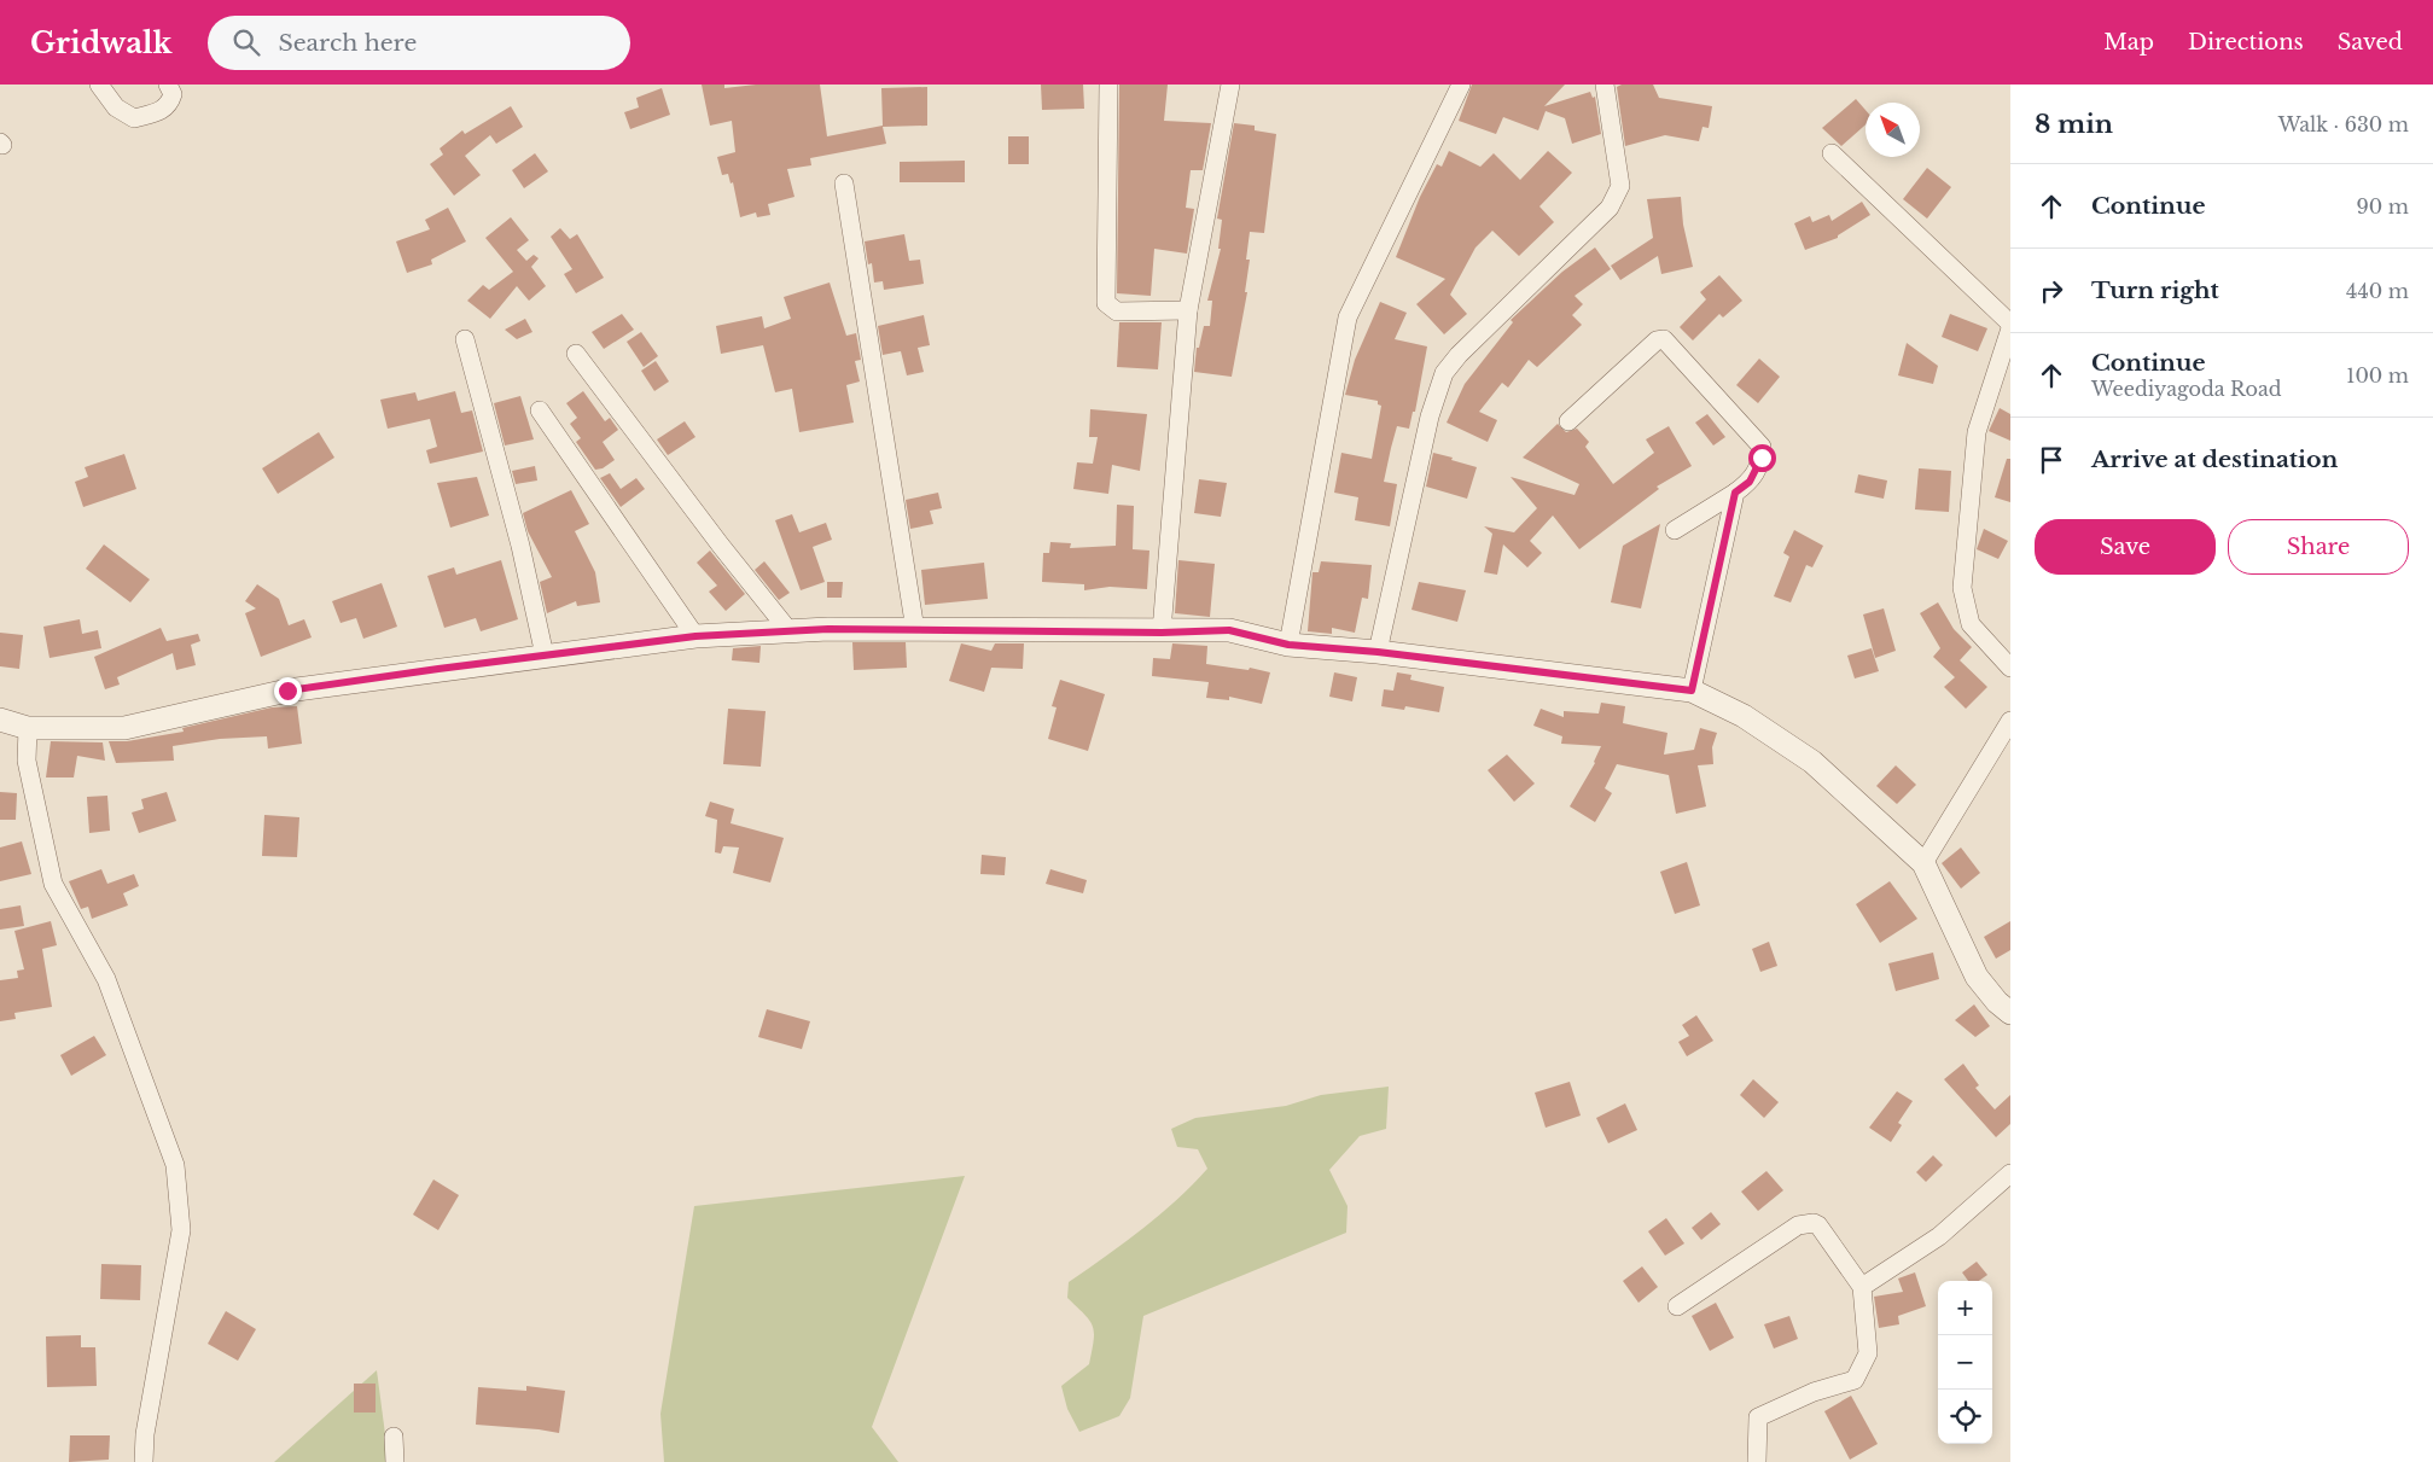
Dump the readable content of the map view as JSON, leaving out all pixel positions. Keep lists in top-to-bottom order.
{
  "north": "top left",
  "page": {
    "header": "Gridwalk",
    "search": "Search here",
    "nav": ["Map", "Directions", "Saved"],
    "heading": ["8 min", "Walk · 630 m"],
    "list": [
      ["Continue", "90 m"],
      ["Turn right", "440 m"],
      ["Continue", "Weediyagoda Road", "100 m"],
      "Arrive at destination"
    ],
    "buttons": ["Save", "Share"],
    "map_buttons": ["+", "−"]
  }
}
